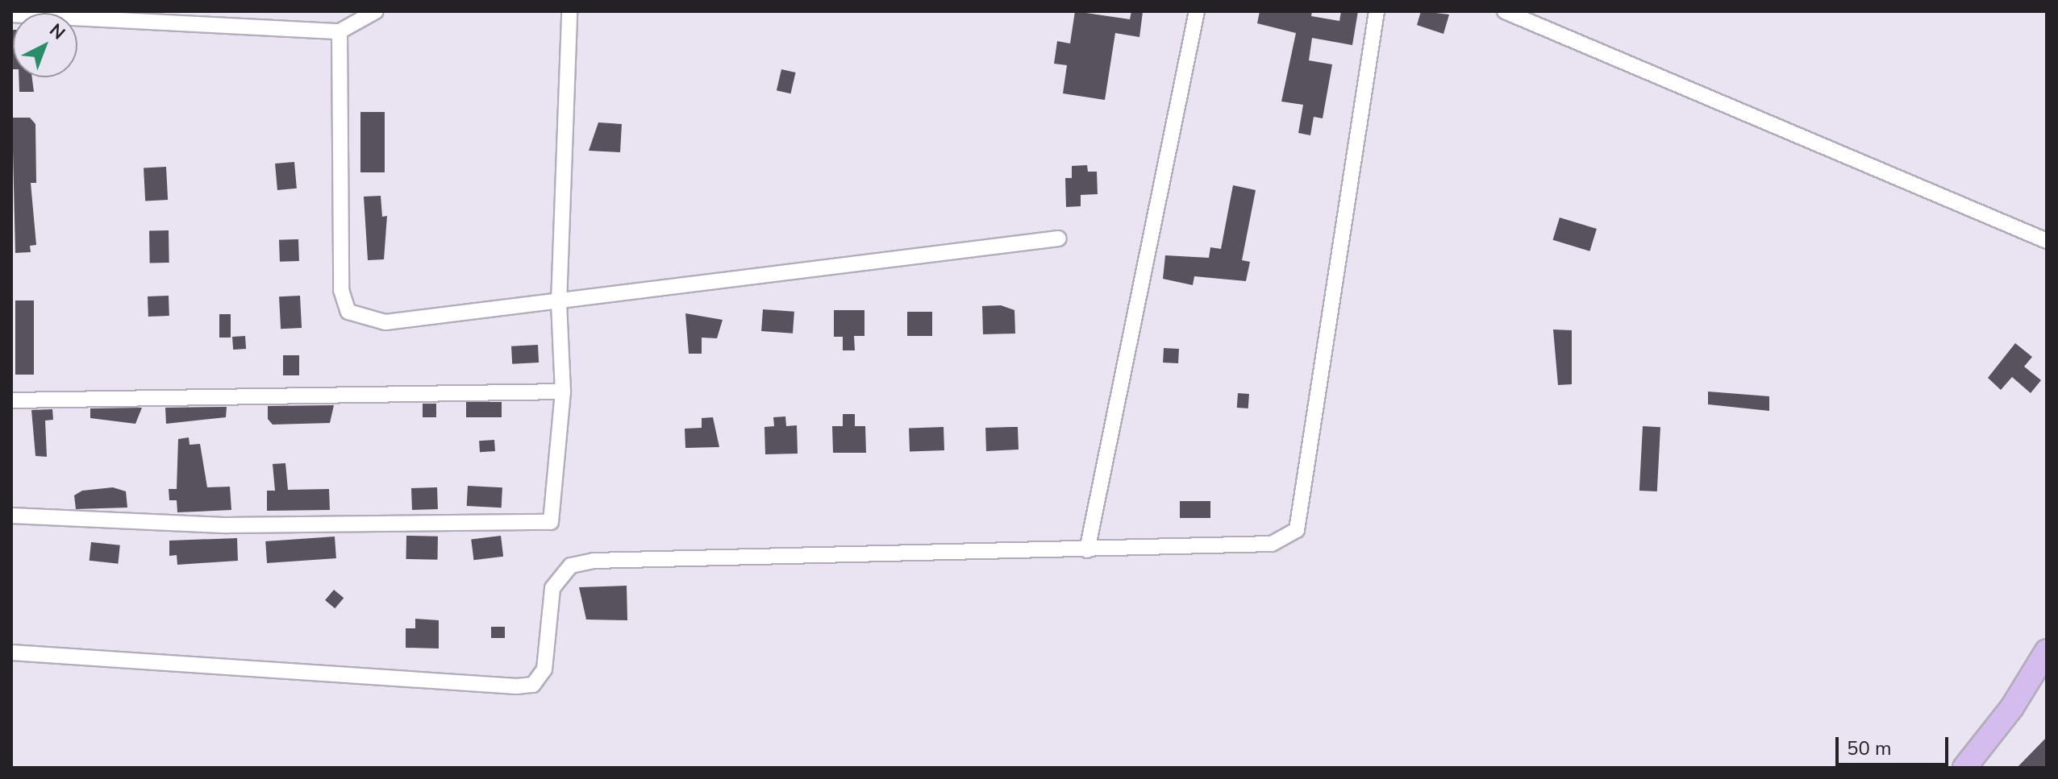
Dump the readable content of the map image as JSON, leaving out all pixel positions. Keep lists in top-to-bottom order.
{
  "scale_bar": "50 m",
  "north": "top right"
}
